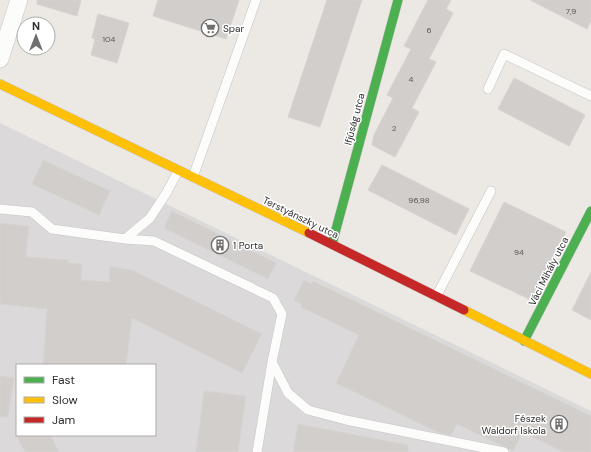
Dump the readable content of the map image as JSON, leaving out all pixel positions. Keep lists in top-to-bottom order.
{
  "streets": {
    "main road": ["Ifjúság utca", "Terstyánszky utca", "Váci Mihály utca"]
  },
  "crossings": [
    ["Ifjúság utca", "Terstyánszky utca"],
    ["Terstyánszky utca", "Váci Mihály utca"]
  ],
  "places": {
    "supermarket": ["Spar"],
    "building": ["1 Porta", "Fészek Waldorf Iskola"]
  },
  "house_numbers": [
    "7,9",
    "6",
    "104",
    "4",
    "2",
    "96,98",
    "94"
  ],
  "legend": ["Fast", "Slow", "Jam"],
  "north": "top"
}
